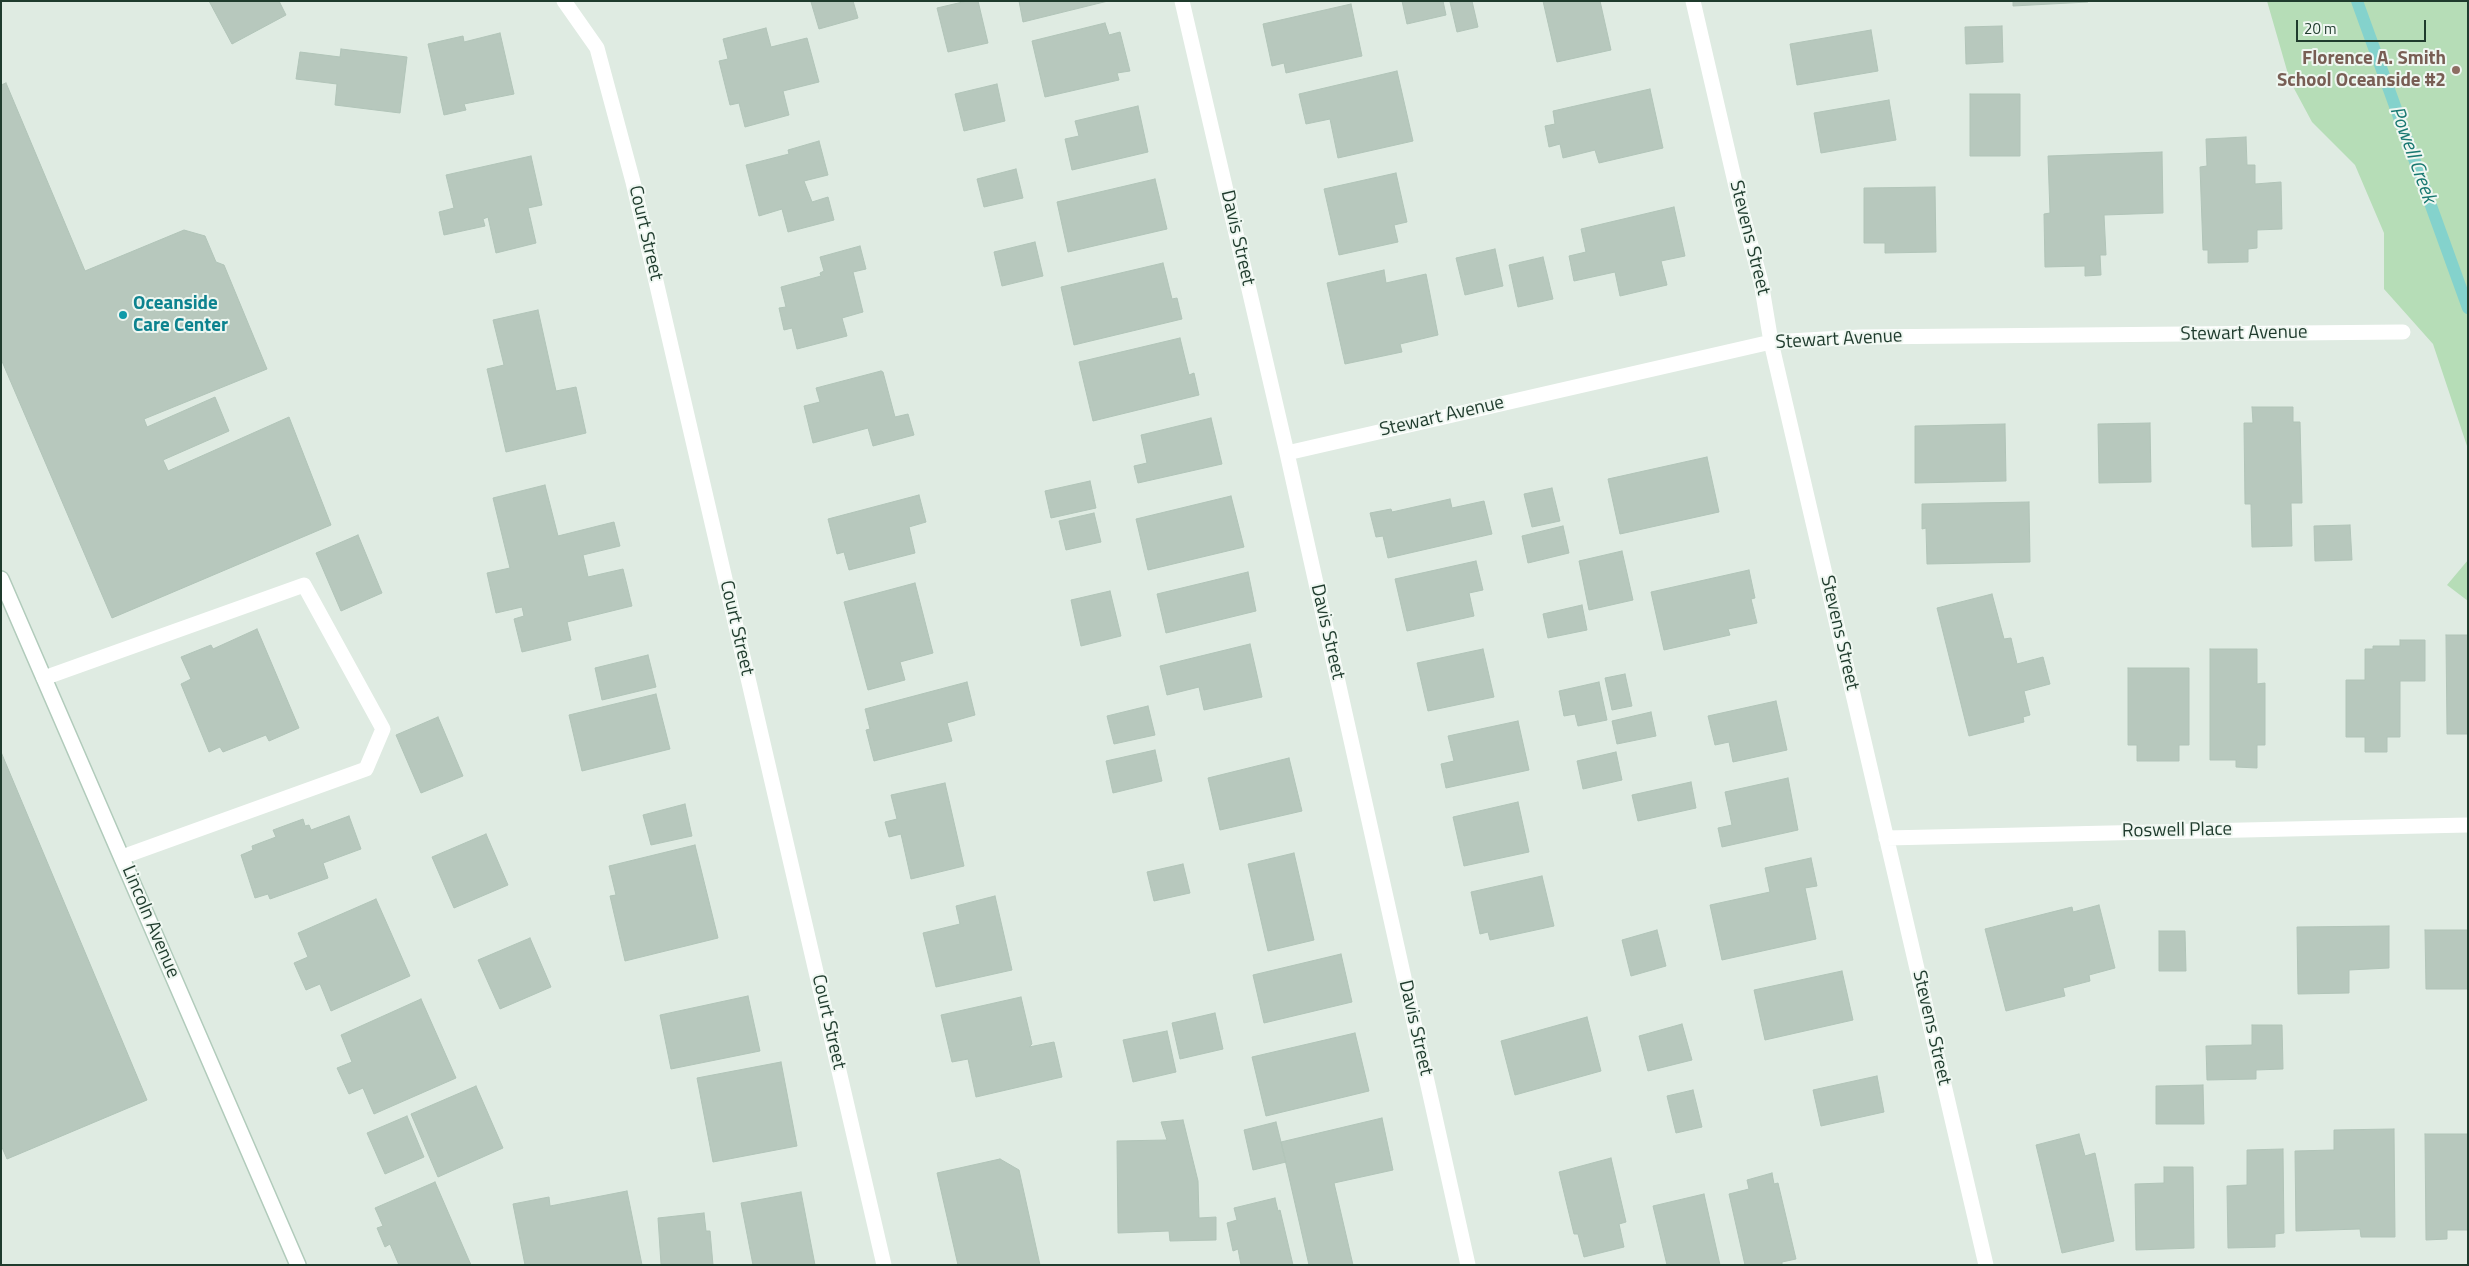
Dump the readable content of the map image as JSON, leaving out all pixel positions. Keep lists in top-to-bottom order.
{
  "streets": {
    "street": [
      "Court Street",
      "Davis Street",
      "Stevens Street",
      "Stewart Avenue",
      "Roswell Place",
      "Lincoln Avenue"
    ]
  },
  "crossings": [
    ["Davis Street", "Stewart Avenue"],
    ["Stevens Street", "Stewart Avenue"],
    ["Stevens Street", "Roswell Place"]
  ],
  "water": ["Powell Creek"],
  "places": ["Florence A. Smith School Oceanside #2", "Oceanside Care Center"],
  "scale_bar": "20 m"
}
